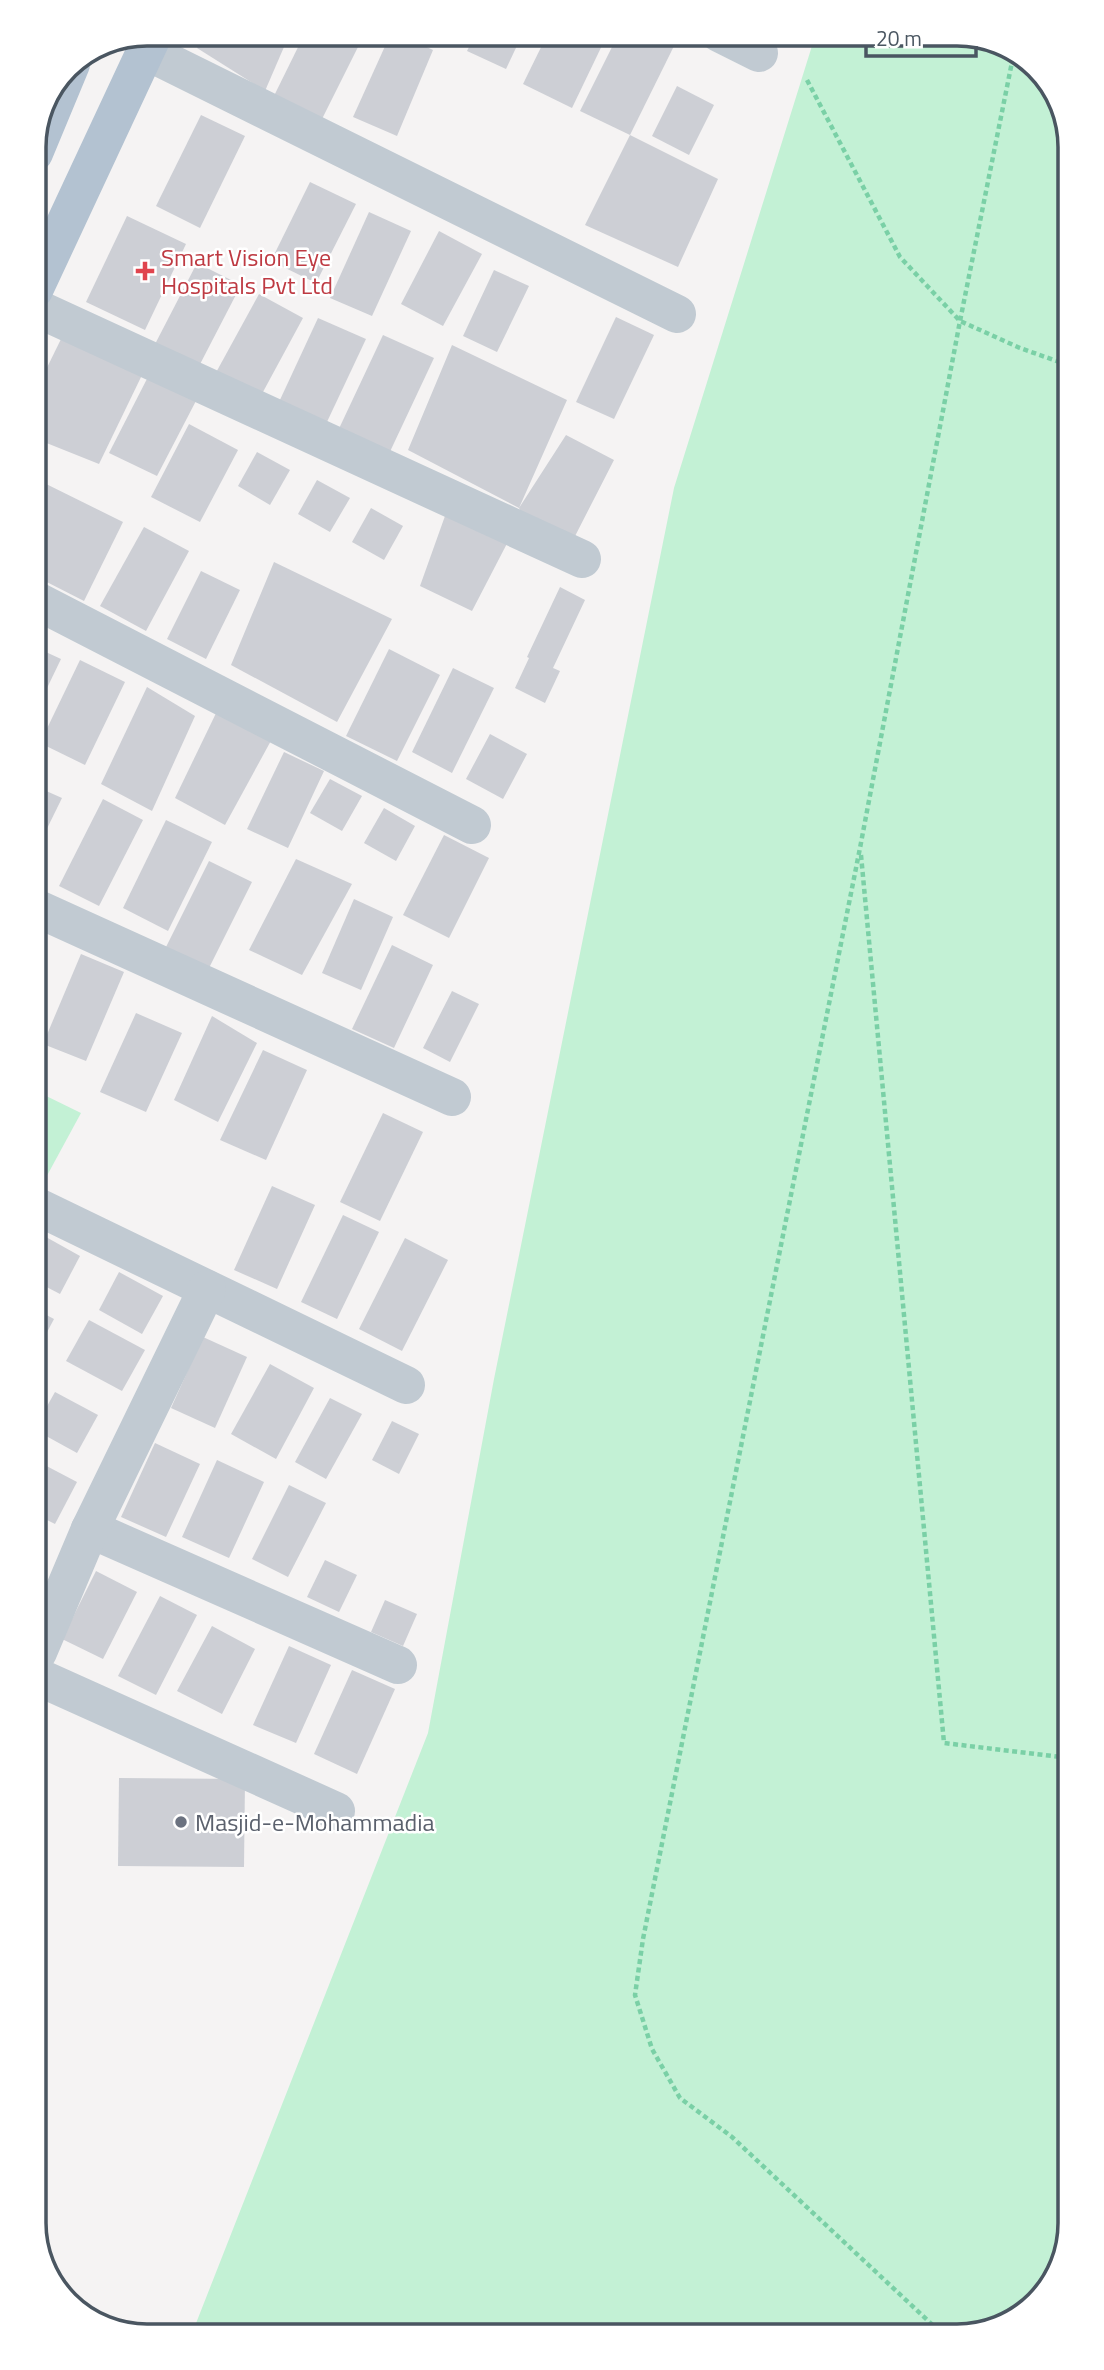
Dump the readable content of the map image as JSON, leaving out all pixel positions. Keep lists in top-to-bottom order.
{
  "places": {
    "health": ["Smart Vision Eye Hospitals Pvt Ltd"],
    "other": ["Masjid-e-Mohammadia"]
  },
  "scale_bar": "20 m"
}
